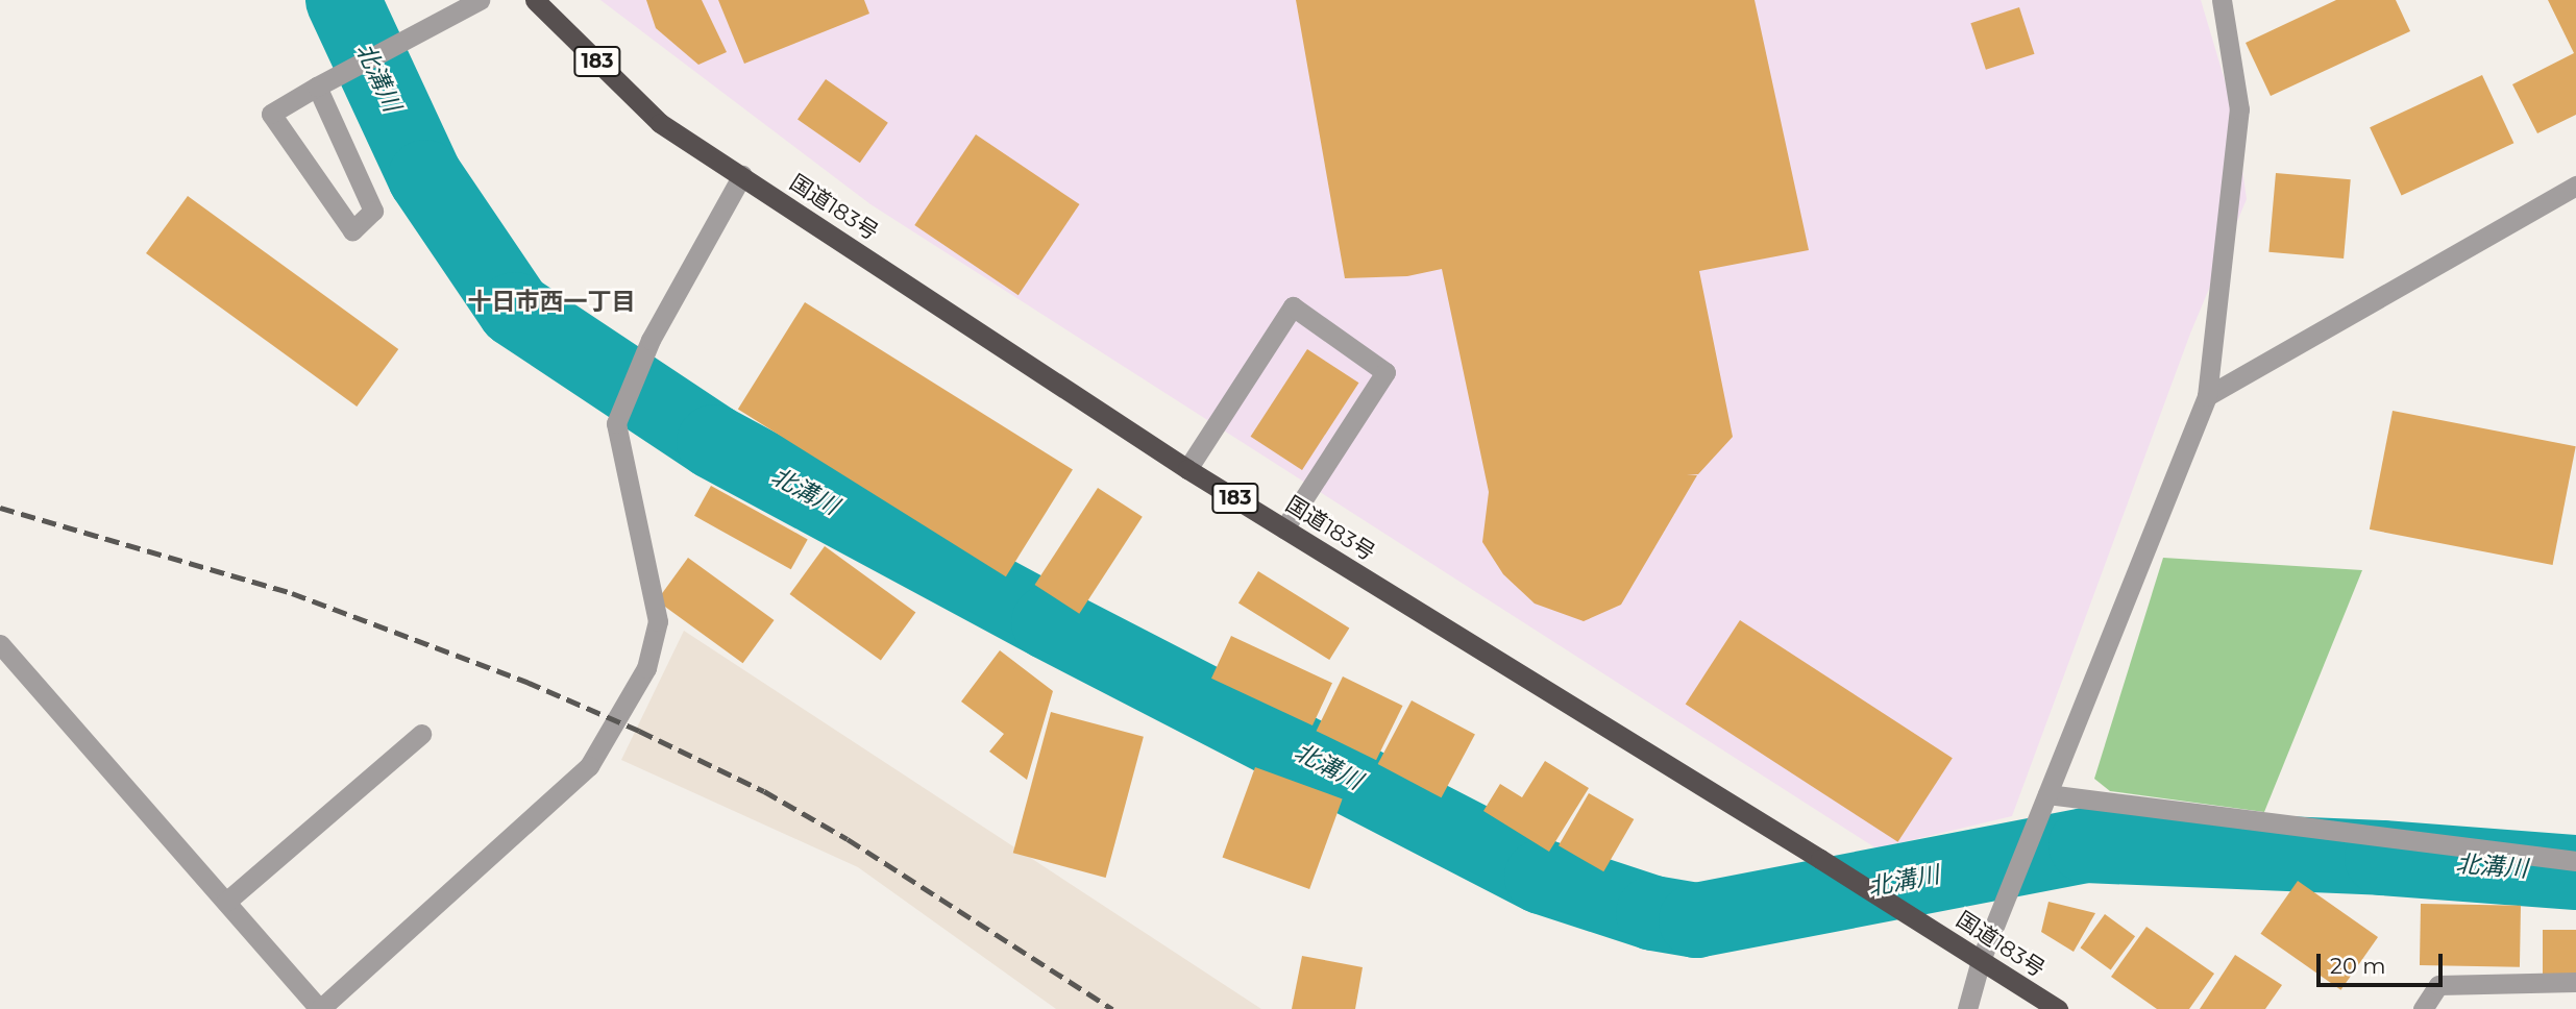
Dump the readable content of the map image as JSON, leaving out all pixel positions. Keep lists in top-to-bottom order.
{
  "streets": {
    "highway": ["183", "国道183号"]
  },
  "districts": ["十日市西一丁目"],
  "water": ["北溝川"],
  "scale_bar": "20 m"
}
